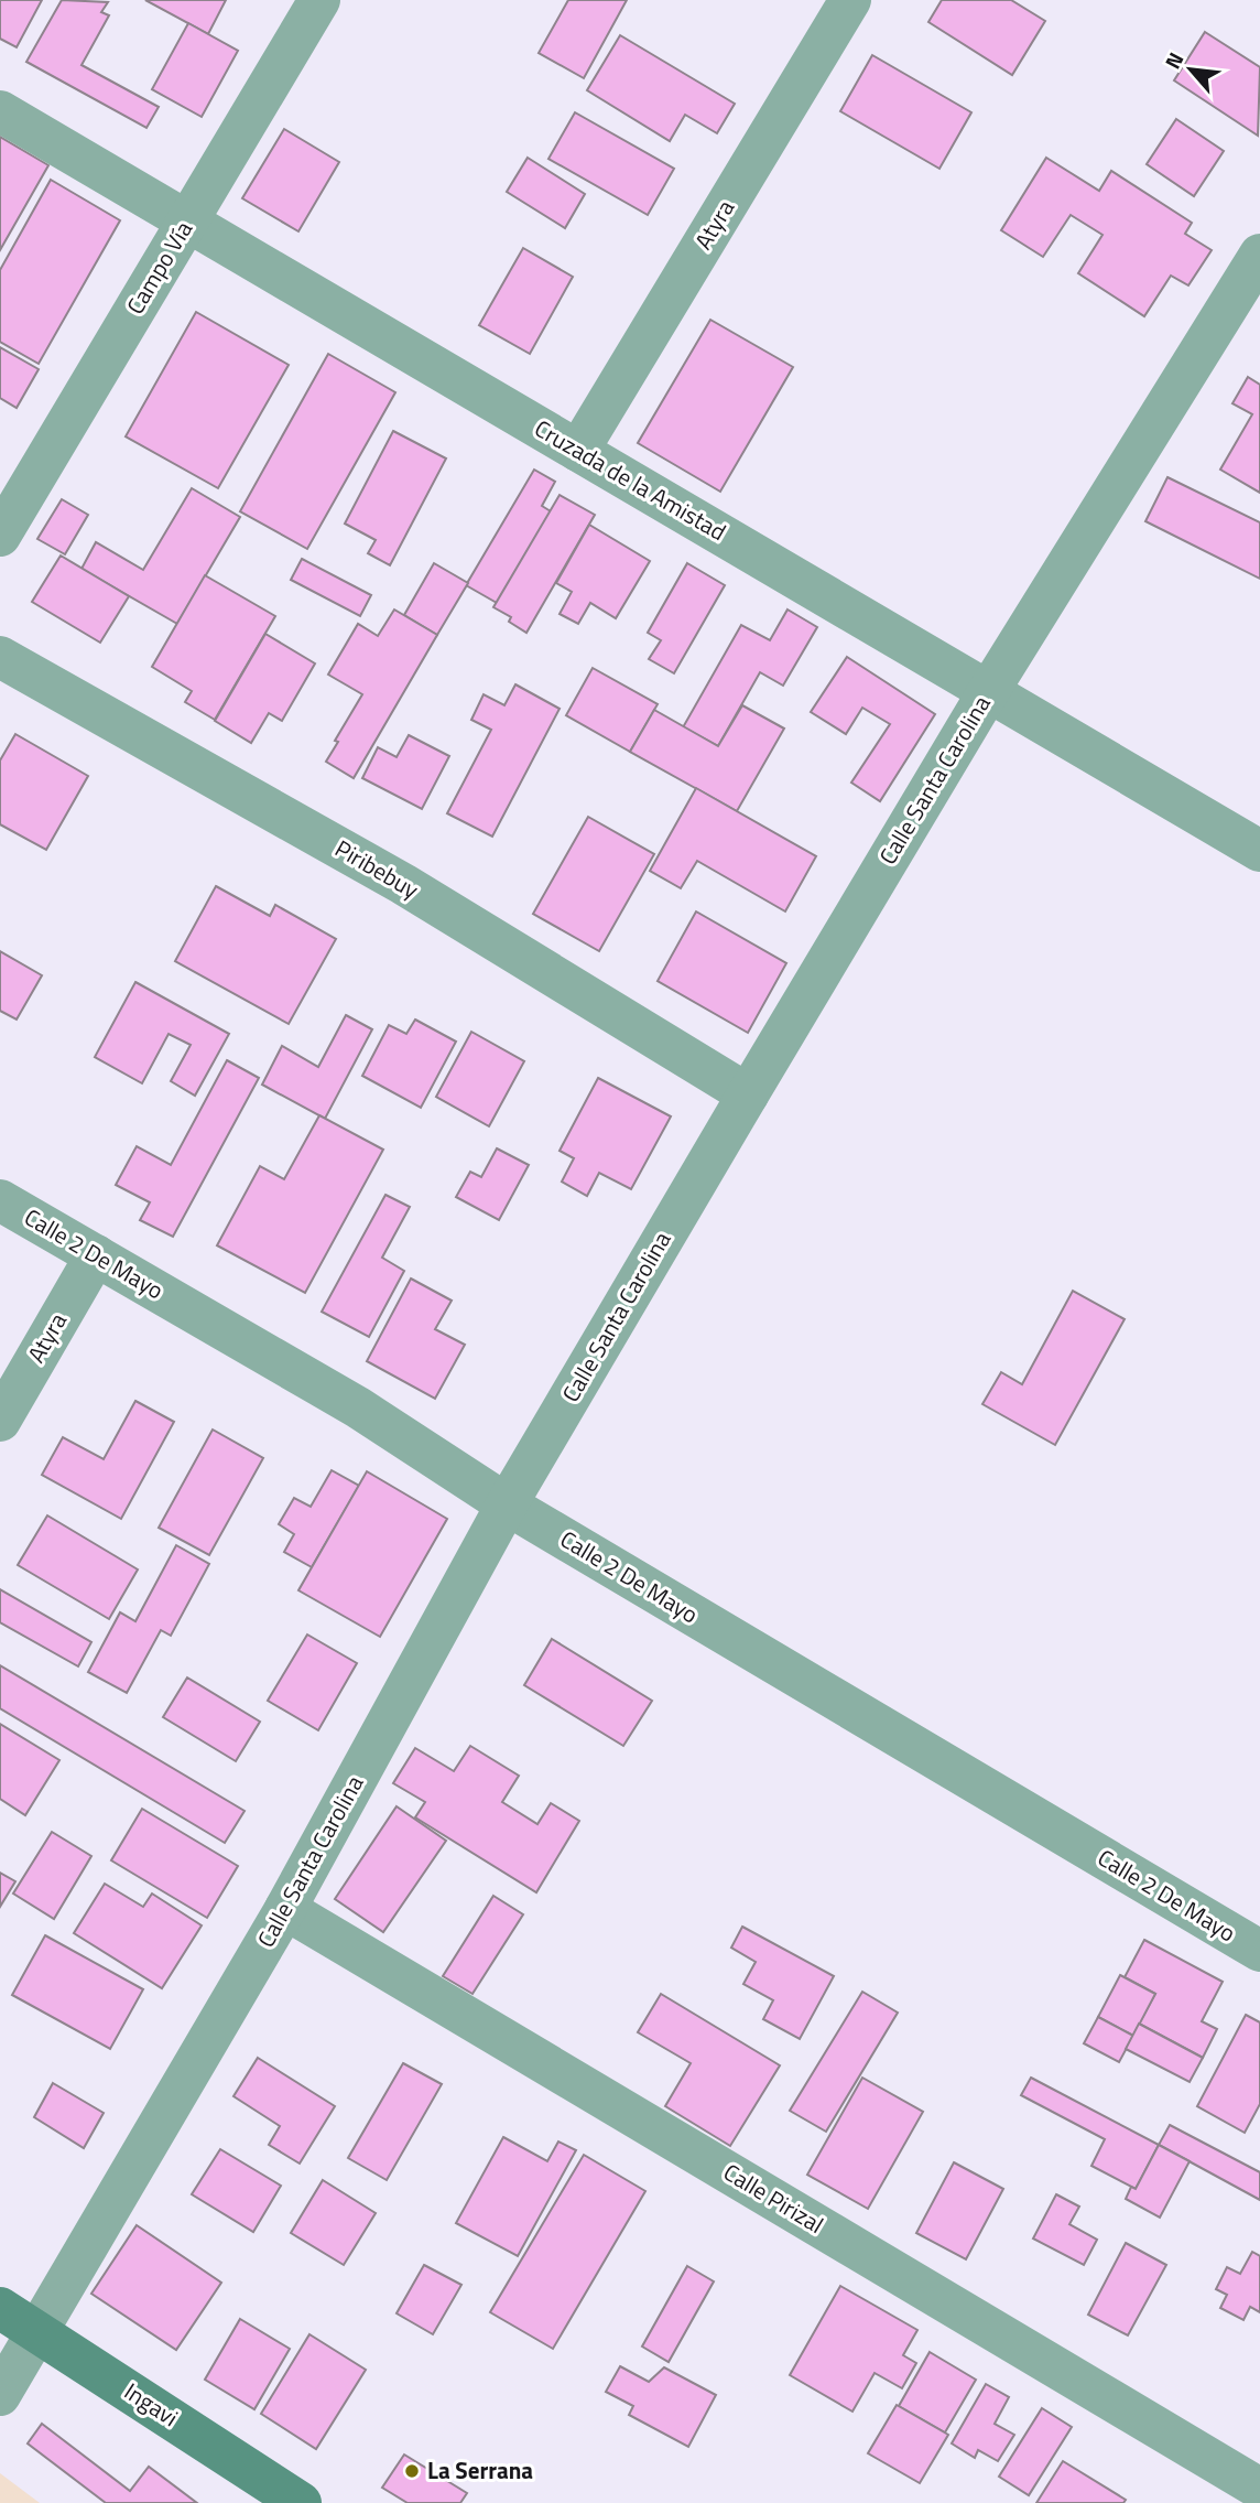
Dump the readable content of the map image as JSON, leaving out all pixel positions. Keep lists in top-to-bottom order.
{
  "streets": {
    "main road": ["Ingavi"],
    "street": [
      "Atyra",
      "Campo Vía",
      "Cruzada de la Amistad",
      "Calle Santa Carolina",
      "Piribebuy",
      "Calle 2 De Mayo",
      "Calle Pirizal"
    ]
  },
  "crossings": [
    ["Atyra", "Cruzada de la Amistad"],
    ["Atyra", "Calle 2 De Mayo"],
    ["Campo Vía", "Cruzada de la Amistad"],
    ["Cruzada de la Amistad", "Calle Santa Carolina"],
    ["Calle Santa Carolina", "Piribebuy"],
    ["Calle Santa Carolina", "Calle 2 De Mayo"],
    ["Calle Santa Carolina", "Calle Pirizal"],
    ["Calle Santa Carolina", "Ingavi"]
  ],
  "places": ["La Serrana"],
  "north": "top left"
}
